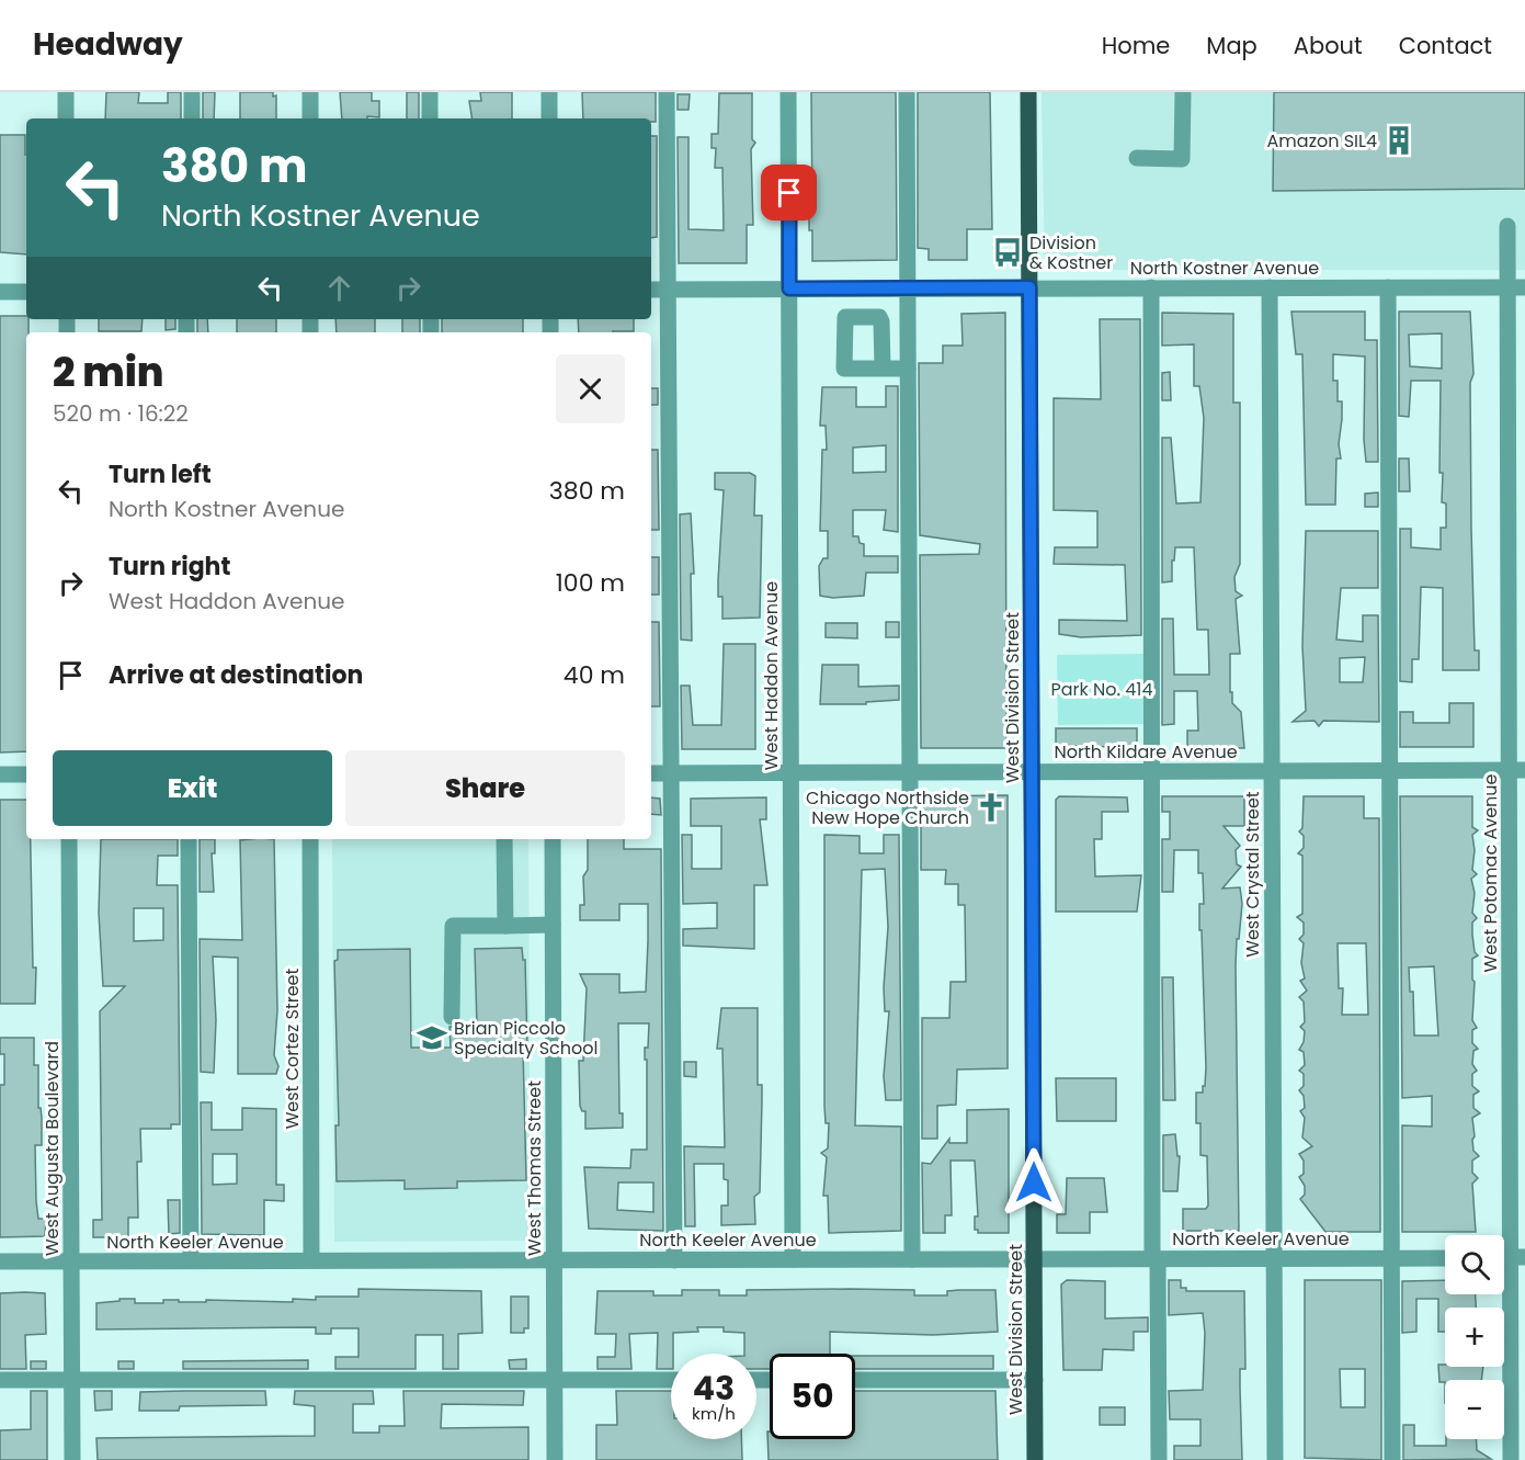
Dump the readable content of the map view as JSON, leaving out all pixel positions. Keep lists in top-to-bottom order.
{
  "streets": {
    "main road": ["West Division Street"],
    "street": [
      "North Kostner Avenue",
      "West Haddon Avenue",
      "North Kildare Avenue",
      "West Potomac Avenue",
      "West Crystal Street",
      "West Cortez Street",
      "West Augusta Boulevard",
      "West Thomas Street",
      "North Keeler Avenue"
    ]
  },
  "crossings": [
    ["North Kostner Avenue", "West Haddon Avenue"],
    ["North Kostner Avenue", "West Division Street"],
    ["North Kostner Avenue", "West Potomac Avenue"],
    ["North Kostner Avenue", "West Crystal Street"],
    ["West Haddon Avenue", "North Kildare Avenue"],
    ["West Haddon Avenue", "North Keeler Avenue"],
    ["West Division Street", "North Kildare Avenue"],
    ["West Division Street", "North Keeler Avenue"],
    ["North Kildare Avenue", "West Potomac Avenue"],
    ["North Kildare Avenue", "West Crystal Street"],
    ["West Crystal Street", "North Keeler Avenue"],
    ["West Cortez Street", "North Keeler Avenue"],
    ["West Augusta Boulevard", "North Keeler Avenue"],
    ["West Thomas Street", "North Keeler Avenue"]
  ],
  "parks": ["Park No. 414"],
  "places": {
    "building": ["Amazon SIL4"],
    "bus stop": ["Division & Kostner"],
    "church": ["Chicago Northside New Hope Church"],
    "school or university": ["Brian Piccolo Specialty School"]
  },
  "page": {
    "header": "Headway",
    "nav": [
      "Home",
      "Map",
      "About",
      "Contact"
    ],
    "turn": ["380 m", "North Kostner Avenue"],
    "heading": ["2 min", "520 m · 16:22"],
    "list": [
      {
        "name": "Turn left",
        "note": "North Kostner Avenue",
        "value": "380 m"
      },
      {
        "name": "Turn right",
        "note": "West Haddon Avenue",
        "value": "100 m"
      },
      {
        "name": "Arrive at destination",
        "value": "40 m"
      }
    ],
    "buttons": ["Exit", "Share"],
    "map_buttons": ["+", "−"],
    "speed": "43 km/h",
    "limit": "50"
  }
}
